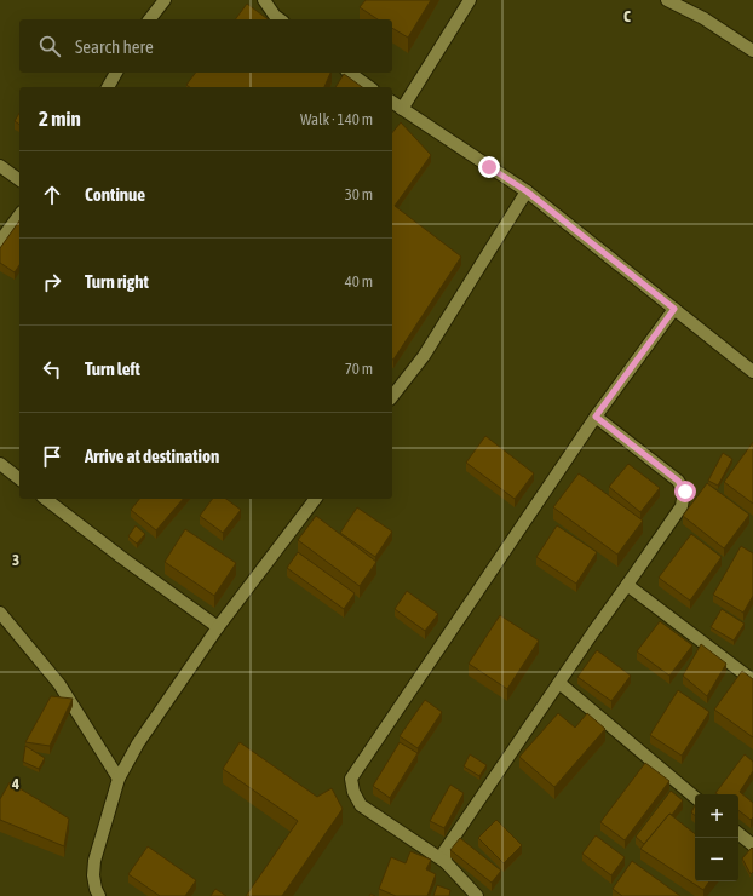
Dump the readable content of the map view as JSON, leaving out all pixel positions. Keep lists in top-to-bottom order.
{
  "page": {
    "search": "Search here",
    "heading": ["2 min", "Walk · 140 m"],
    "list": [
      ["Continue", "30 m"],
      ["Turn right", "40 m"],
      ["Turn left", "70 m"],
      "Arrive at destination"
    ],
    "map_buttons": ["+", "−"]
  },
  "grid": {
    "columns": ["C"],
    "rows": ["3", "4"]
  }
}
